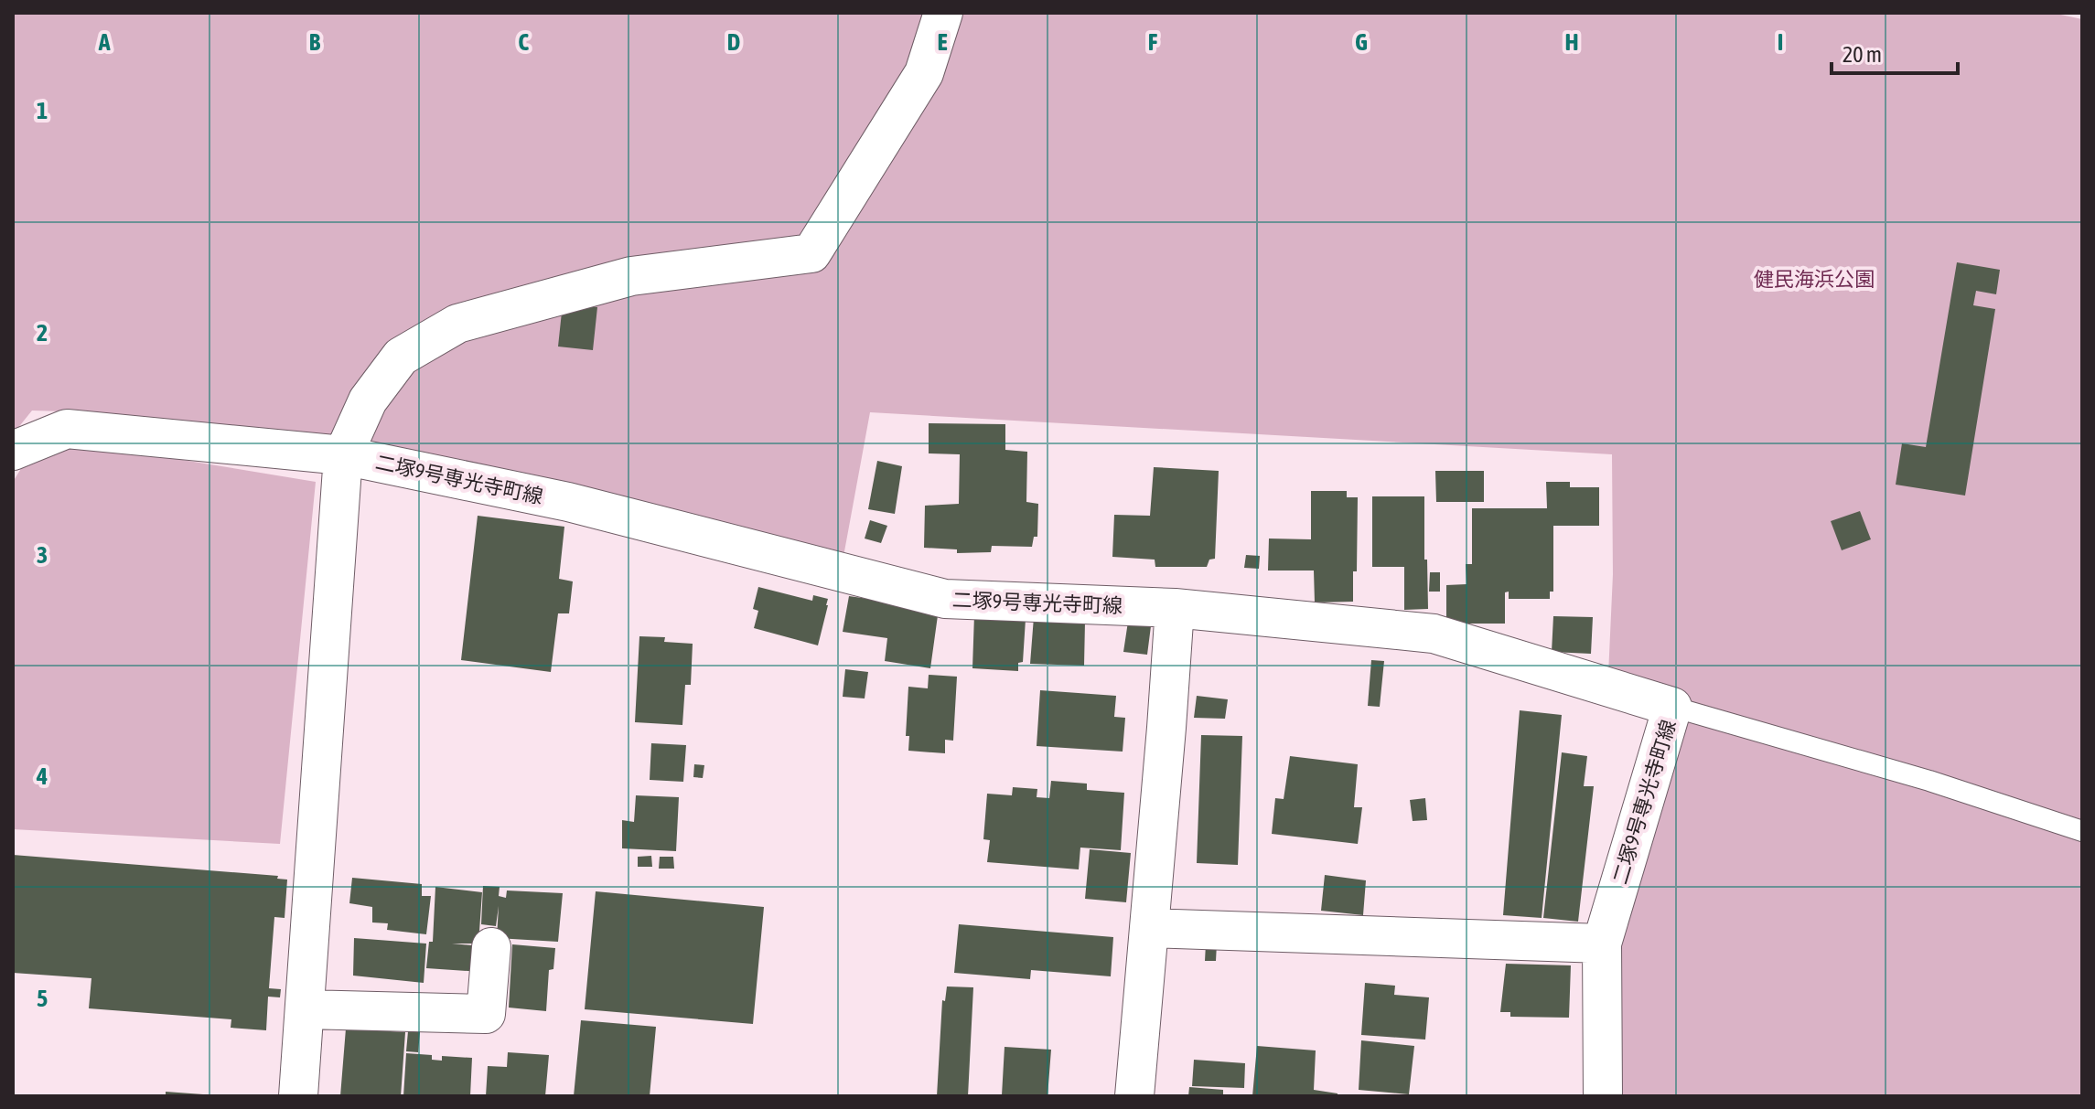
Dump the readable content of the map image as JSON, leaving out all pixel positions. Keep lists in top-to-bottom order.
{
  "streets": {
    "street": ["二塚9号専光寺町線"]
  },
  "parks": ["健民海浜公園"],
  "scale_bar": "20 m",
  "grid": {
    "columns": [
      "A",
      "B",
      "C",
      "D",
      "E",
      "F",
      "G",
      "H",
      "I"
    ],
    "rows": [
      "1",
      "2",
      "3",
      "4",
      "5"
    ]
  }
}
